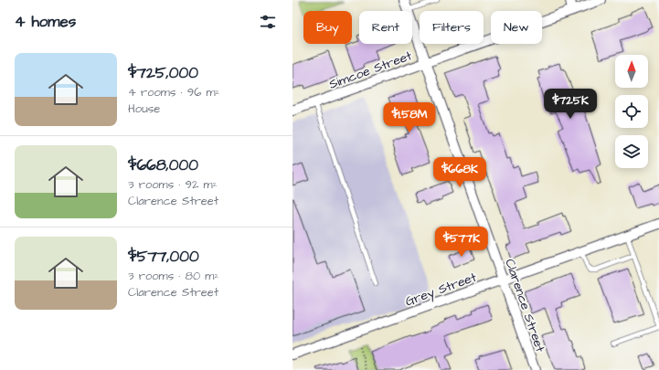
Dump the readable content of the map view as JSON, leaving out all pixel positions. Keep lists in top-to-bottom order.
{
  "streets": {
    "street": ["Simcoe Street", "Grey Street", "Clarence Street"]
  },
  "crossings": [
    ["Simcoe Street", "Clarence Street"],
    ["Grey Street", "Clarence Street"]
  ],
  "north": "top",
  "page": {
    "heading": "4 homes",
    "chip": [
      "Buy",
      "Rent",
      "Filters",
      "New"
    ],
    "list": [
      {
        "name": "$725,000",
        "note": "4 rooms · 96 m² · House"
      },
      {
        "name": "$668,000",
        "note": "3 rooms · 92 m² · Clarence Street"
      },
      {
        "name": "$577,000",
        "note": "3 rooms · 80 m² · Clarence Street"
      }
    ],
    "price": [
      "$725K",
      "$1.58M",
      "$668K",
      "$577K"
    ]
  }
}
